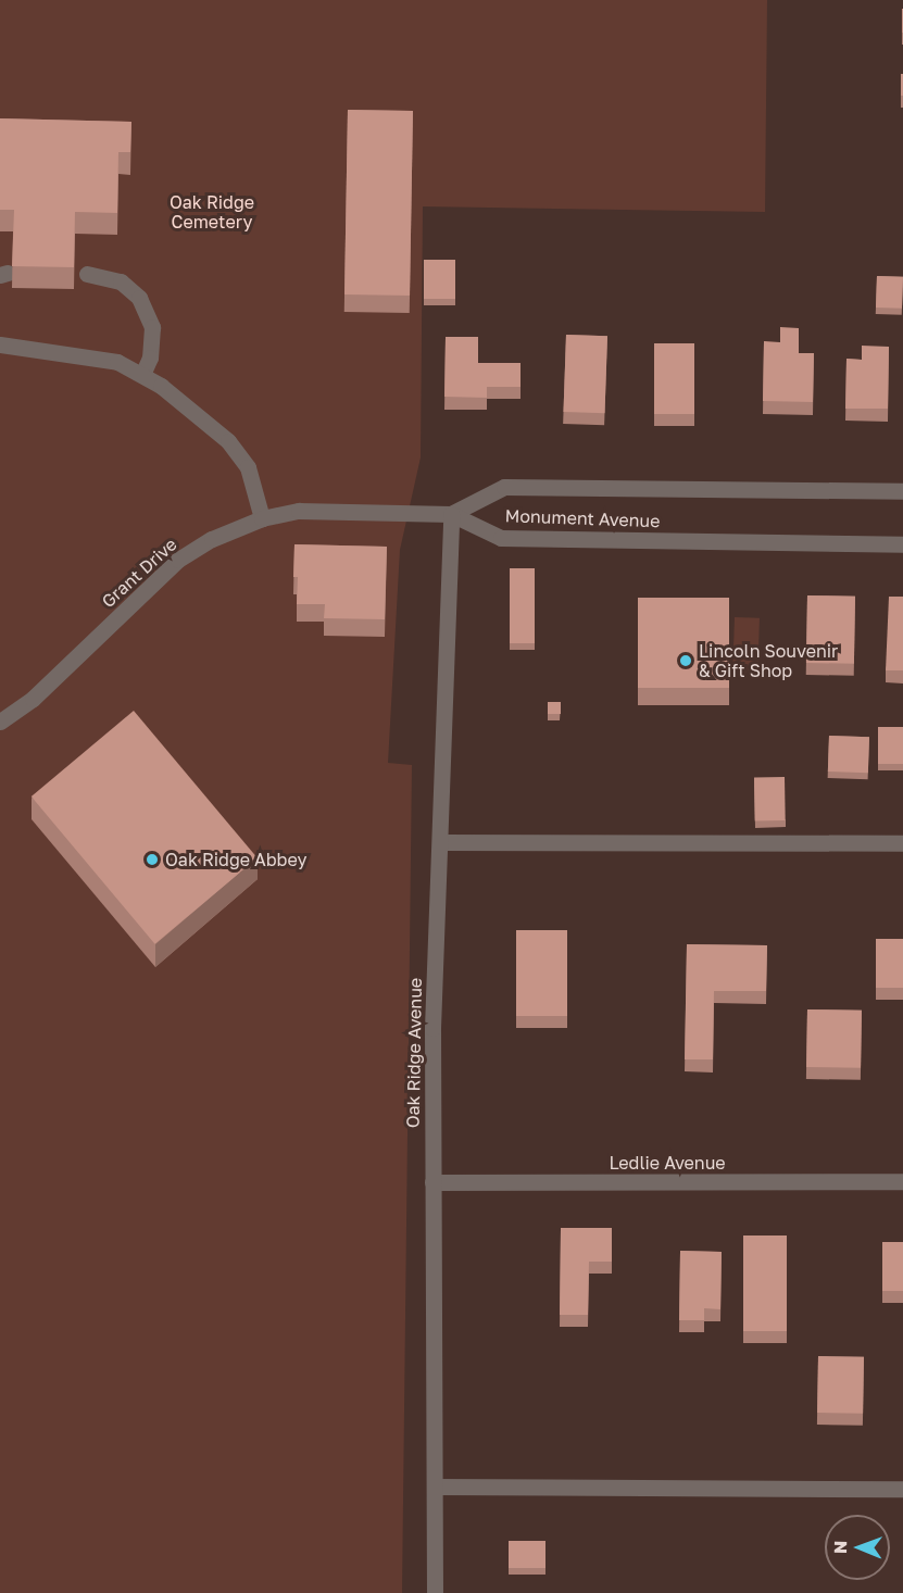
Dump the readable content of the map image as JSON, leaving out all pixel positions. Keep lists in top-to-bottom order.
{
  "streets": {
    "street": [
      "Monument Avenue",
      "Grant Drive",
      "Oak Ridge Avenue",
      "Ledlie Avenue"
    ]
  },
  "crossings": [
    ["Monument Avenue", "Grant Drive"],
    ["Monument Avenue", "Oak Ridge Avenue"],
    ["Grant Drive", "Oak Ridge Avenue"],
    ["Oak Ridge Avenue", "Ledlie Avenue"]
  ],
  "parks": ["Oak Ridge Cemetery"],
  "places": ["Lincoln Souvenir & Gift Shop", "Oak Ridge Abbey"],
  "north": "left"
}
